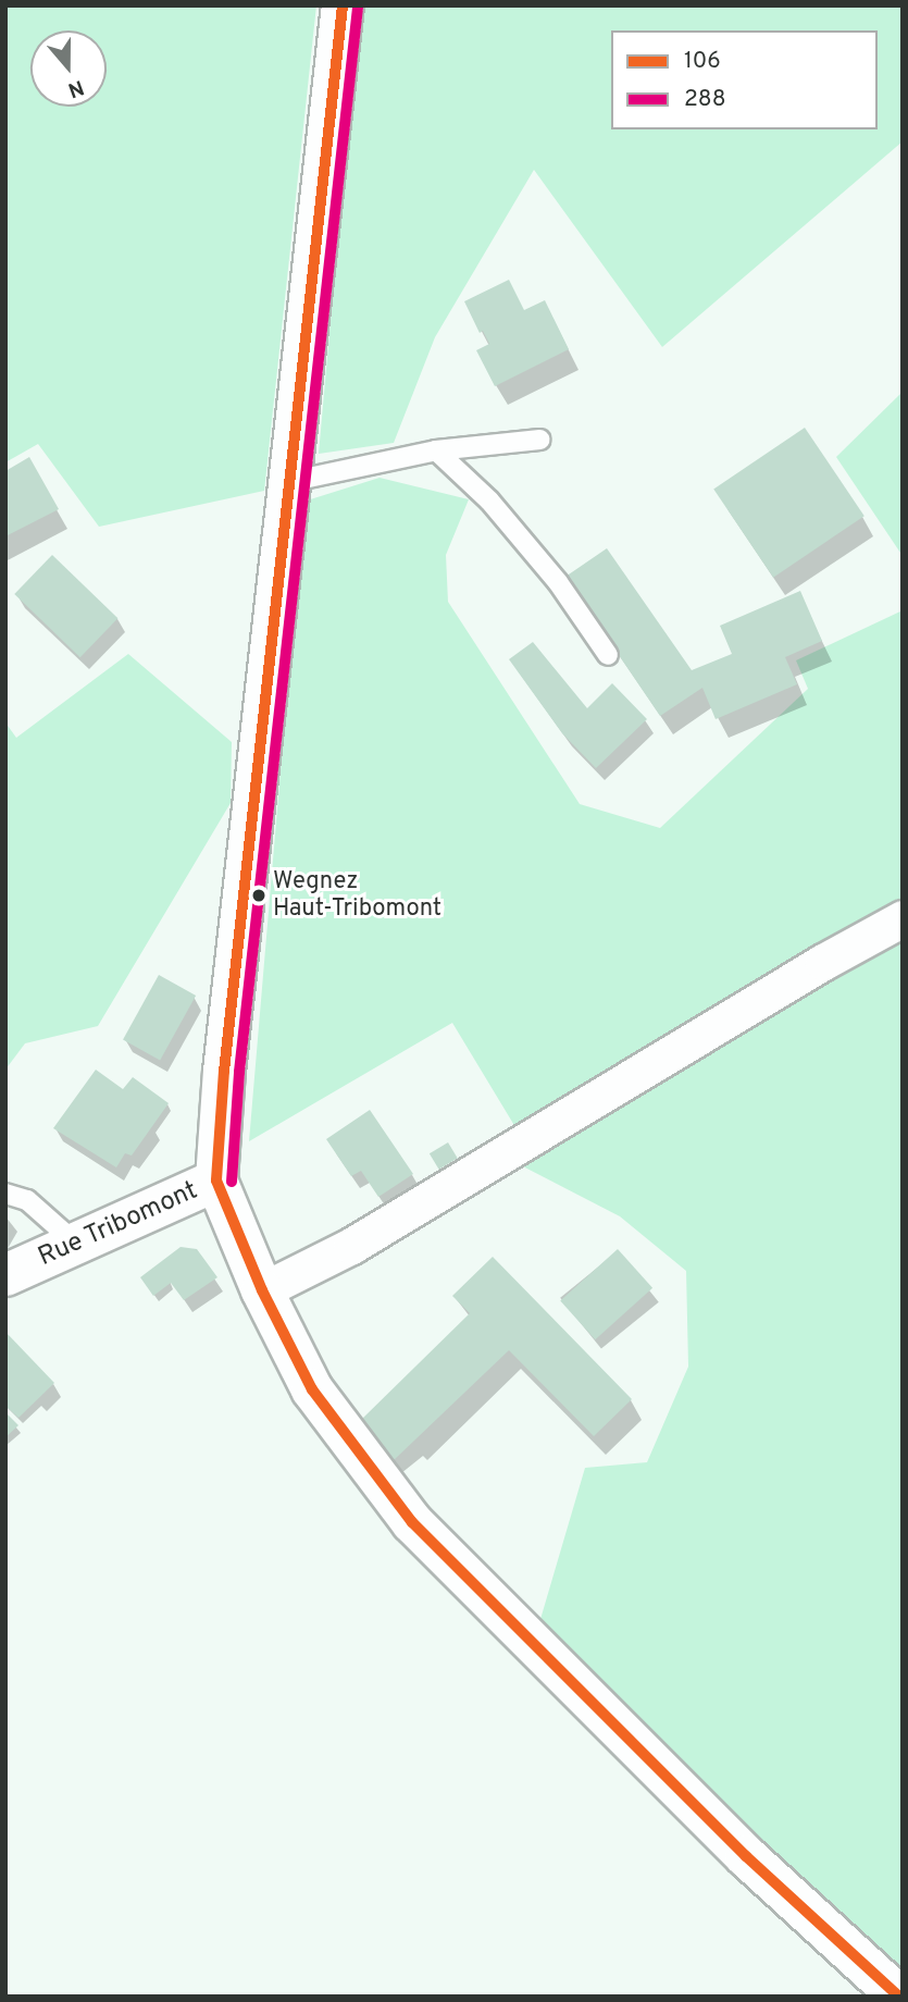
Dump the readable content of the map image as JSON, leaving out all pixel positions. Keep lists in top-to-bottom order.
{
  "streets": {
    "street": ["Rue Tribomont"]
  },
  "places": ["Wegnez Haut-Tribomont"],
  "lines": ["transit line 106", "transit line 288"],
  "legend": ["106", "288"],
  "north": "bottom"
}
